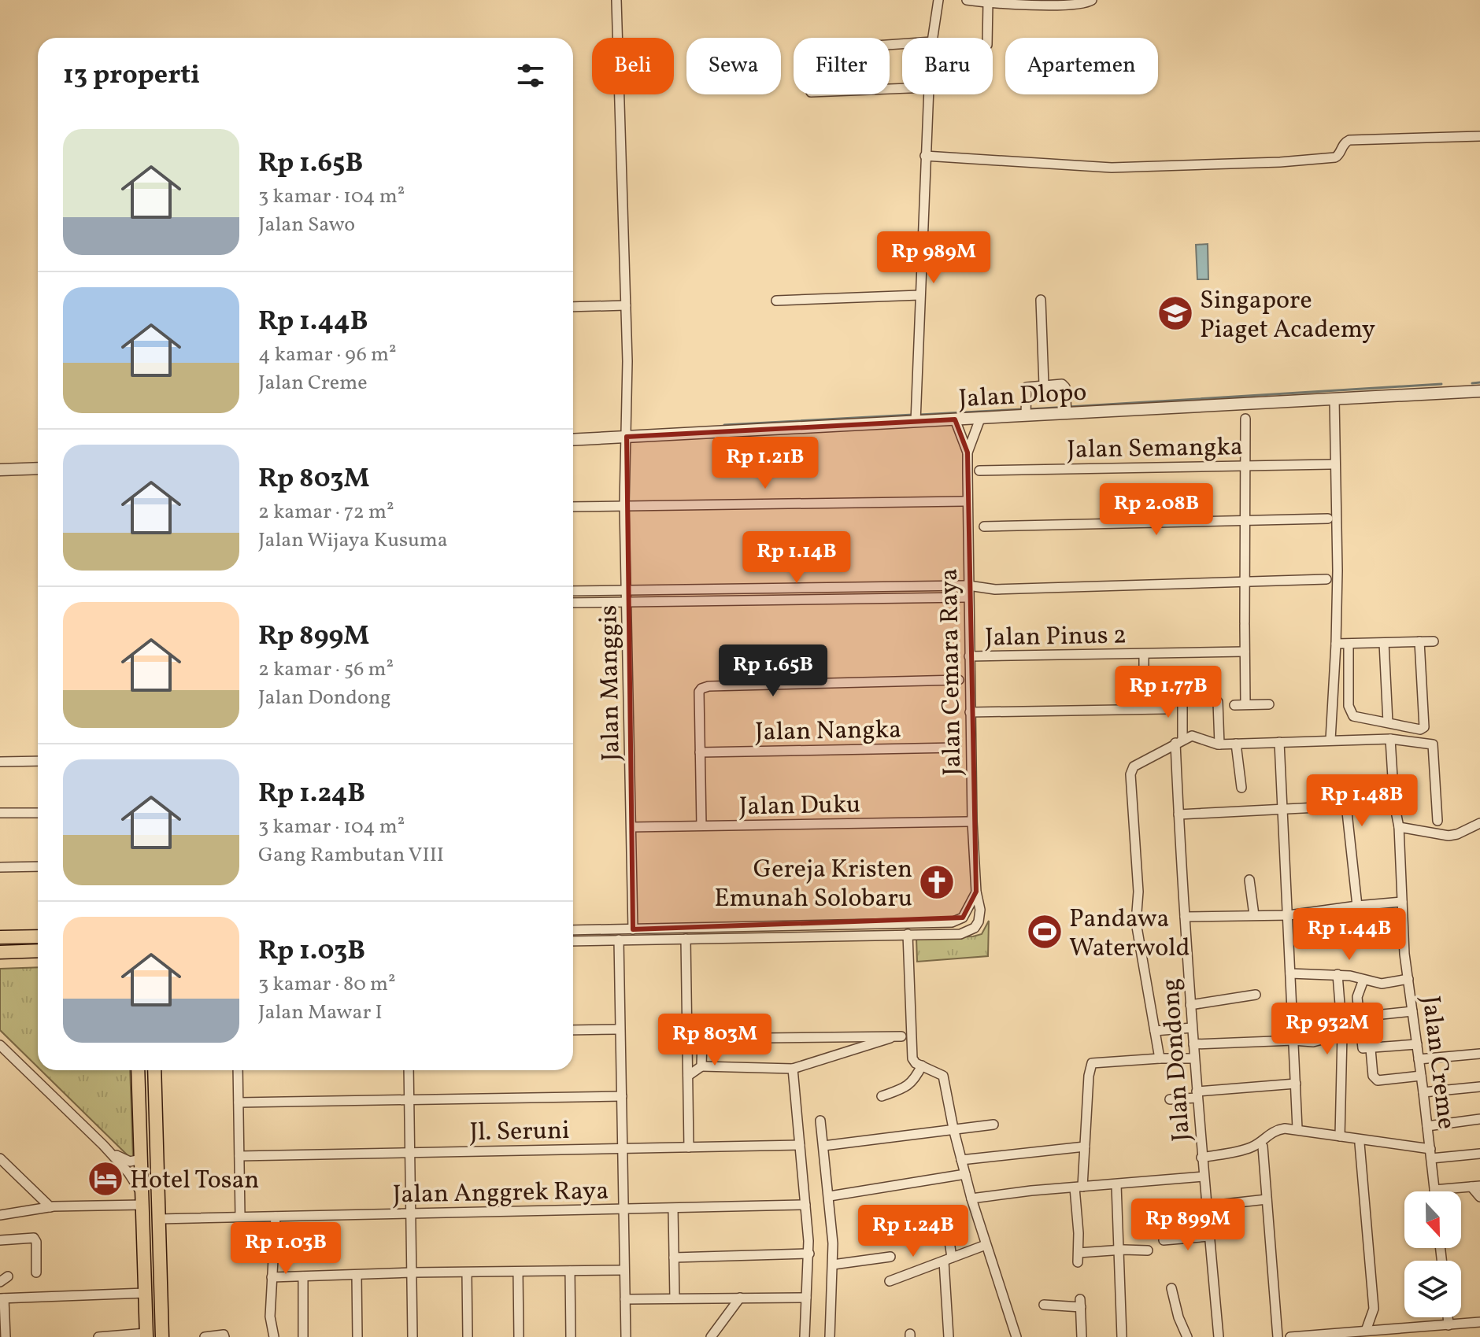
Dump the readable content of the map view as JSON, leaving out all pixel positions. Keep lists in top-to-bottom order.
{
  "streets": {
    "street": [
      "Jalan Dlopo",
      "Jalan Semangka",
      "Jalan Pinus 2",
      "Jalan Cemara Raya",
      "Jalan Manggis",
      "Jalan Nangka",
      "Jalan Duku",
      "Jalan Dondong",
      "Jalan Creme",
      "Jl. Seruni",
      "Jalan Anggrek Raya"
    ]
  },
  "crossings": [
    ["Jalan Dlopo", "Jalan Manggis"],
    ["Jalan Pinus 2", "Jalan Cemara Raya"],
    ["Jalan Cemara Raya", "Jalan Manggis"],
    ["Jalan Manggis", "Jalan Duku"]
  ],
  "places": {
    "school or university": ["Singapore Piaget Academy"],
    "church": ["Gereja Kristen Emunah Solobaru"],
    "sports": ["Pandawa Waterwold"],
    "hotel": ["Hotel Tosan"]
  },
  "north": "bottom",
  "page": {
    "chip": [
      "Beli",
      "Sewa",
      "Filter",
      "Baru",
      "Apartemen"
    ],
    "heading": "13 properti",
    "list": [
      {
        "name": "Rp 1.65B",
        "note": "3 kamar · 104 m² · Jalan Sawo"
      },
      {
        "name": "Rp 1.44B",
        "note": "4 kamar · 96 m² · Jalan Creme"
      },
      {
        "name": "Rp 803M",
        "note": "2 kamar · 72 m² · Jalan Wijaya Kusuma"
      },
      {
        "name": "Rp 899M",
        "note": "2 kamar · 56 m² · Jalan Dondong"
      },
      {
        "name": "Rp 1.24B",
        "note": "3 kamar · 104 m² · Gang Rambutan VIII"
      },
      {
        "name": "Rp 1.03B",
        "note": "3 kamar · 80 m² · Jalan Mawar I"
      }
    ],
    "price": [
      "Rp 989M",
      "Rp 1.21B",
      "Rp 2.08B",
      "Rp 1.14B",
      "Rp 1.65B",
      "Rp 1.77B",
      "Rp 1.48B",
      "Rp 1.44B",
      "Rp 932M",
      "Rp 803M",
      "Rp 899M",
      "Rp 1.24B",
      "Rp 1.03B"
    ]
  }
}
